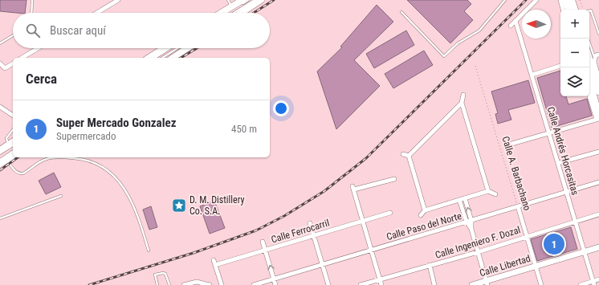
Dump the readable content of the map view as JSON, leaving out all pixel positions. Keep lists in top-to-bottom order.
{
  "streets": {
    "street": [
      "Calle Andrés Horcasitas",
      "Calle A. Barbachano",
      "Calle Paso del Norte",
      "Calle Ferrocarril",
      "Calle Ingeniero F. Dozal",
      "Calle Libertad"
    ]
  },
  "crossings": [
    ["Calle Andrés Horcasitas", "Calle Paso del Norte"],
    ["Calle Andrés Horcasitas", "Calle Ingeniero F. Dozal"],
    ["Calle Andrés Horcasitas", "Calle Libertad"],
    ["Calle A. Barbachano", "Calle Paso del Norte"],
    ["Calle A. Barbachano", "Calle Ingeniero F. Dozal"],
    ["Calle A. Barbachano", "Calle Libertad"]
  ],
  "places": {
    "place": ["D. M. Distillery Co. S.A."]
  },
  "north": "left",
  "page": {
    "map_buttons": ["+", "−"],
    "search": "Buscar aquí",
    "heading": "Cerca",
    "list": [
      {
        "mark": "1",
        "name": "Super Mercado Gonzalez",
        "note": "Supermercado",
        "value": "450 m"
      }
    ],
    "pins": "1"
  }
}
